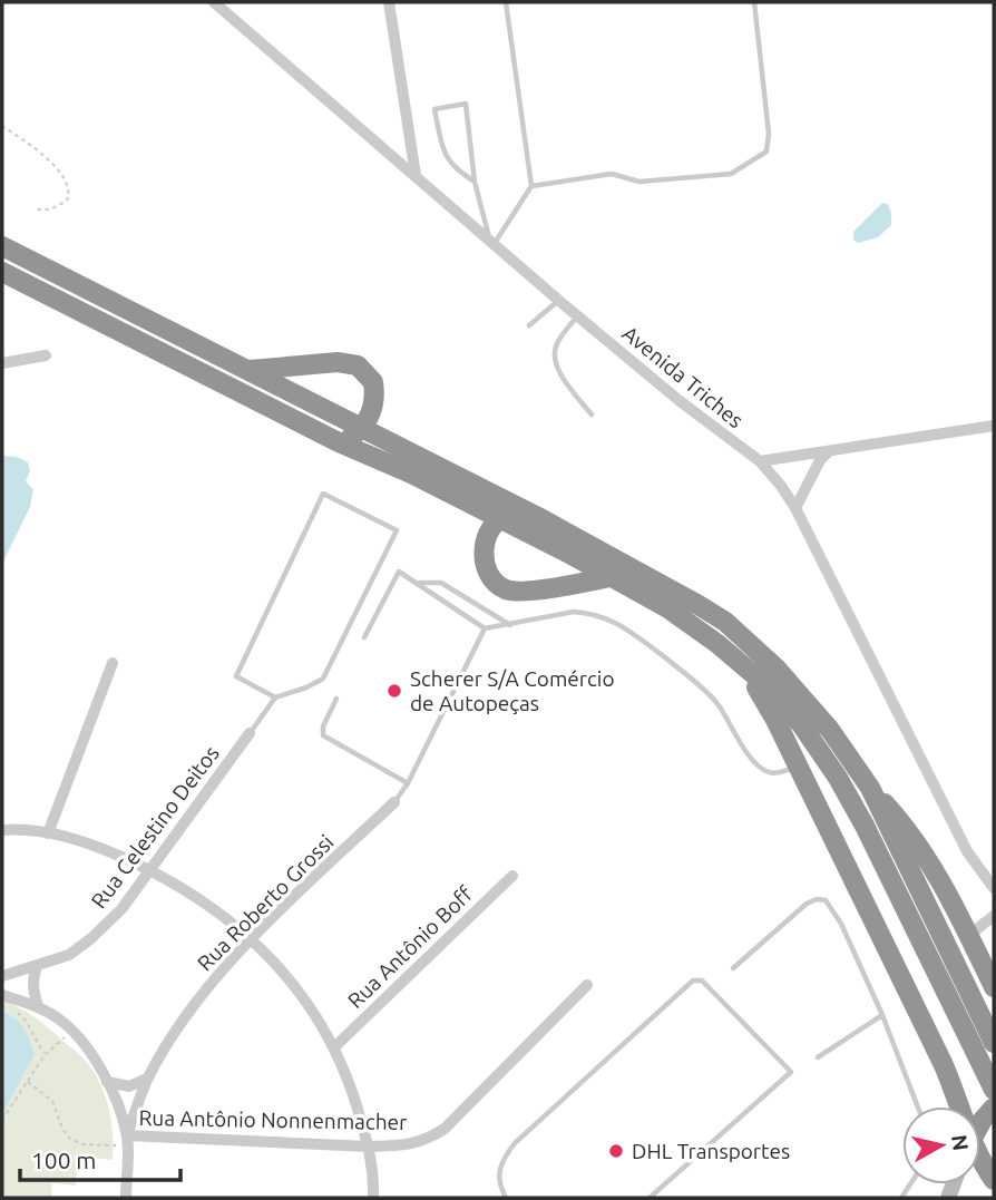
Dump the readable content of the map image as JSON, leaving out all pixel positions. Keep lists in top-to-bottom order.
{
  "streets": {
    "street": [
      "Avenida Triches",
      "Rua Celestino Deitos",
      "Rua Roberto Grossi",
      "Rua Antônio Boff",
      "Rua Antônio Nonnenmacher"
    ]
  },
  "crossings": [
    ["Rua Roberto Grossi", "Rua Antônio Nonnenmacher"]
  ],
  "places": ["Scherer S/A Comércio de Autopeças", "DHL Transportes"],
  "scale_bar": "100 m",
  "north": "right"
}
